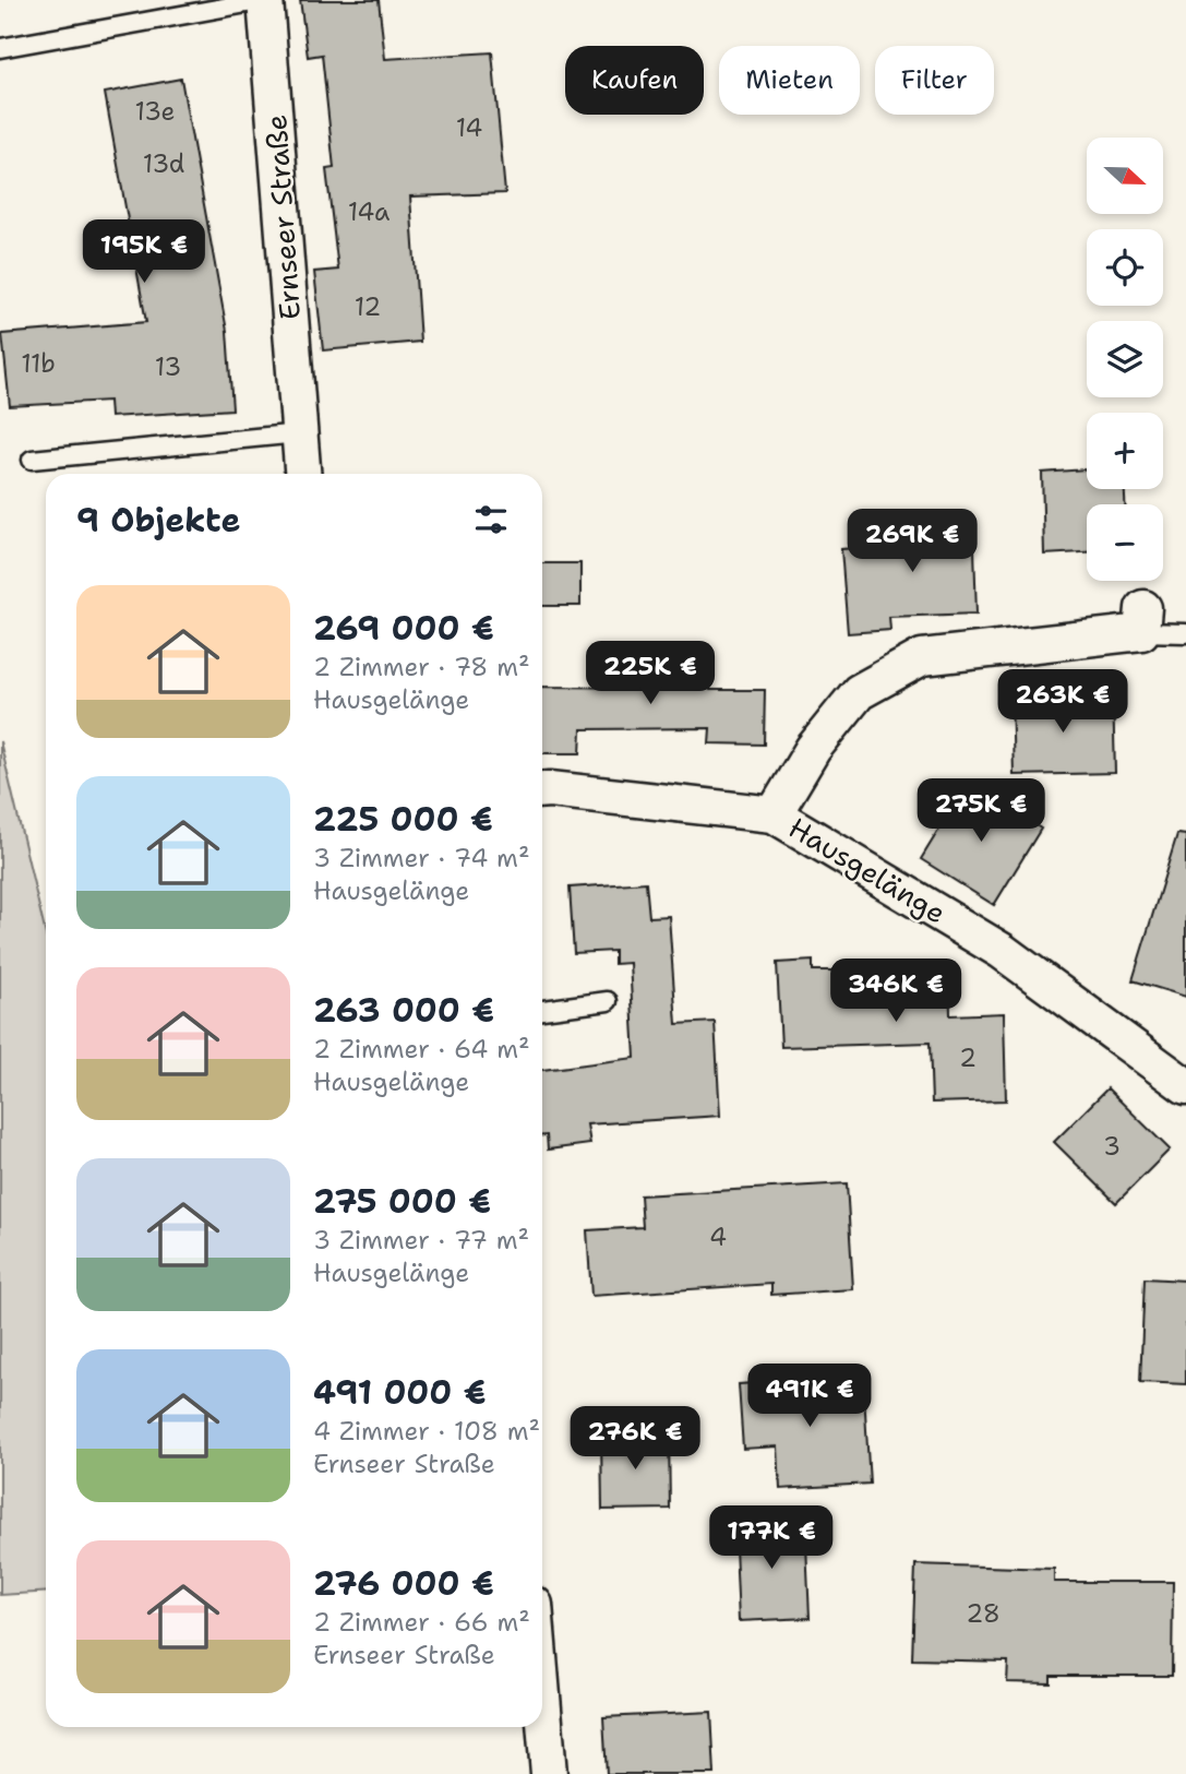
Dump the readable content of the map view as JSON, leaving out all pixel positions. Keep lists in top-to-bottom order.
{
  "streets": {
    "street": ["Ernseer Straße", "Hausgelänge"]
  },
  "house_numbers": [
    "13e",
    "14",
    "13d",
    "14a",
    "12",
    "11b",
    "13",
    "2",
    "3",
    "4",
    "28"
  ],
  "north": "right",
  "page": {
    "chip": ["Kaufen", "Mieten", "Filter"],
    "map_buttons": ["+", "−"],
    "price": [
      "195K €",
      "269K €",
      "225K €",
      "263K €",
      "275K €",
      "346K €",
      "491K €",
      "276K €",
      "177K €"
    ],
    "heading": "9 Objekte",
    "list": [
      {
        "name": "269 000 €",
        "note": "2 Zimmer · 78 m² · Hausgelänge"
      },
      {
        "name": "225 000 €",
        "note": "3 Zimmer · 74 m² · Hausgelänge"
      },
      {
        "name": "263 000 €",
        "note": "2 Zimmer · 64 m² · Hausgelänge"
      },
      {
        "name": "275 000 €",
        "note": "3 Zimmer · 77 m² · Hausgelänge"
      },
      {
        "name": "491 000 €",
        "note": "4 Zimmer · 108 m² · Ernseer Straße"
      },
      {
        "name": "276 000 €",
        "note": "2 Zimmer · 66 m² · Ernseer Straße"
      }
    ]
  }
}
